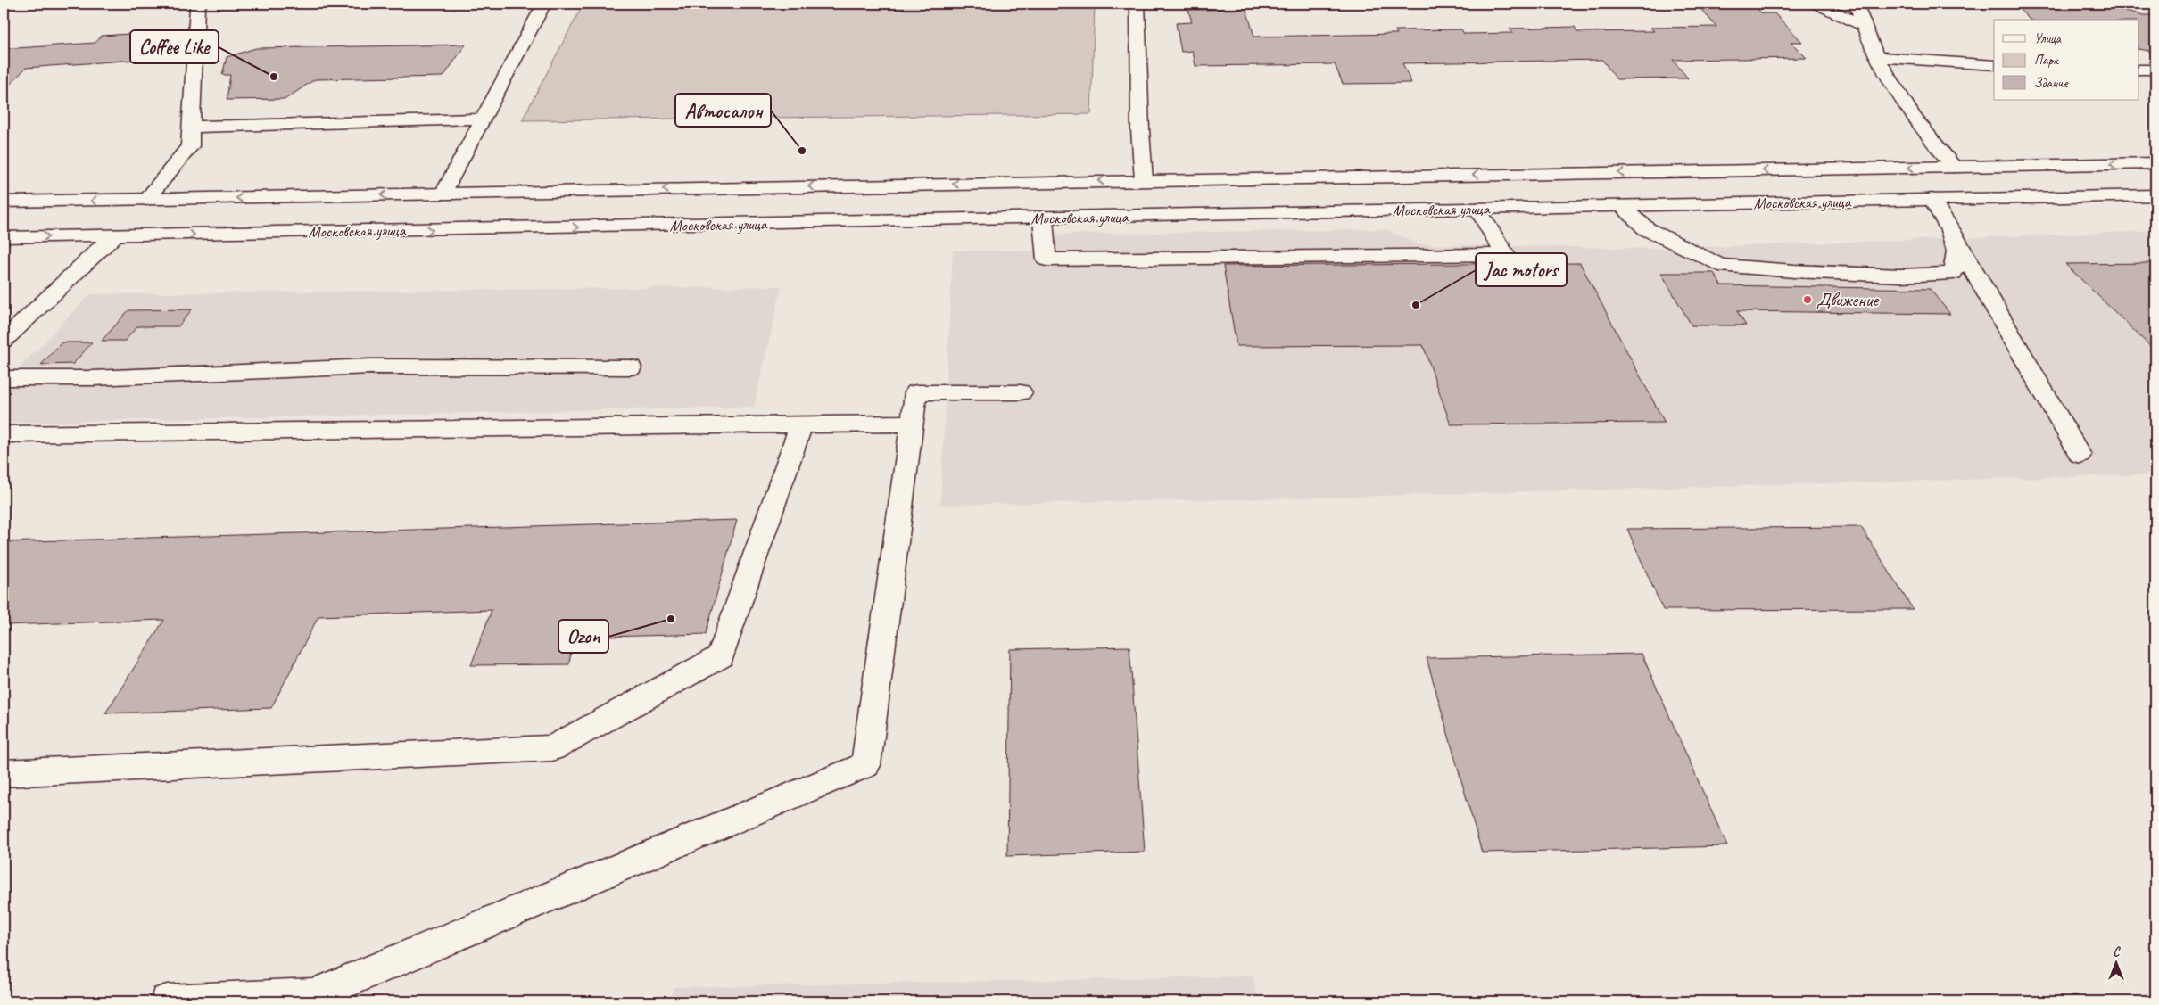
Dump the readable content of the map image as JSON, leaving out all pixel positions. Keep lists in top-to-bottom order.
{
  "streets": {
    "main road": ["Московская улица"]
  },
  "places": [
    "Coffee Like",
    "Автосалон",
    "Движение",
    "Jac motors",
    "Ozon"
  ],
  "legend": ["Улица", "Парк", "Здание"],
  "north": "top"
}
